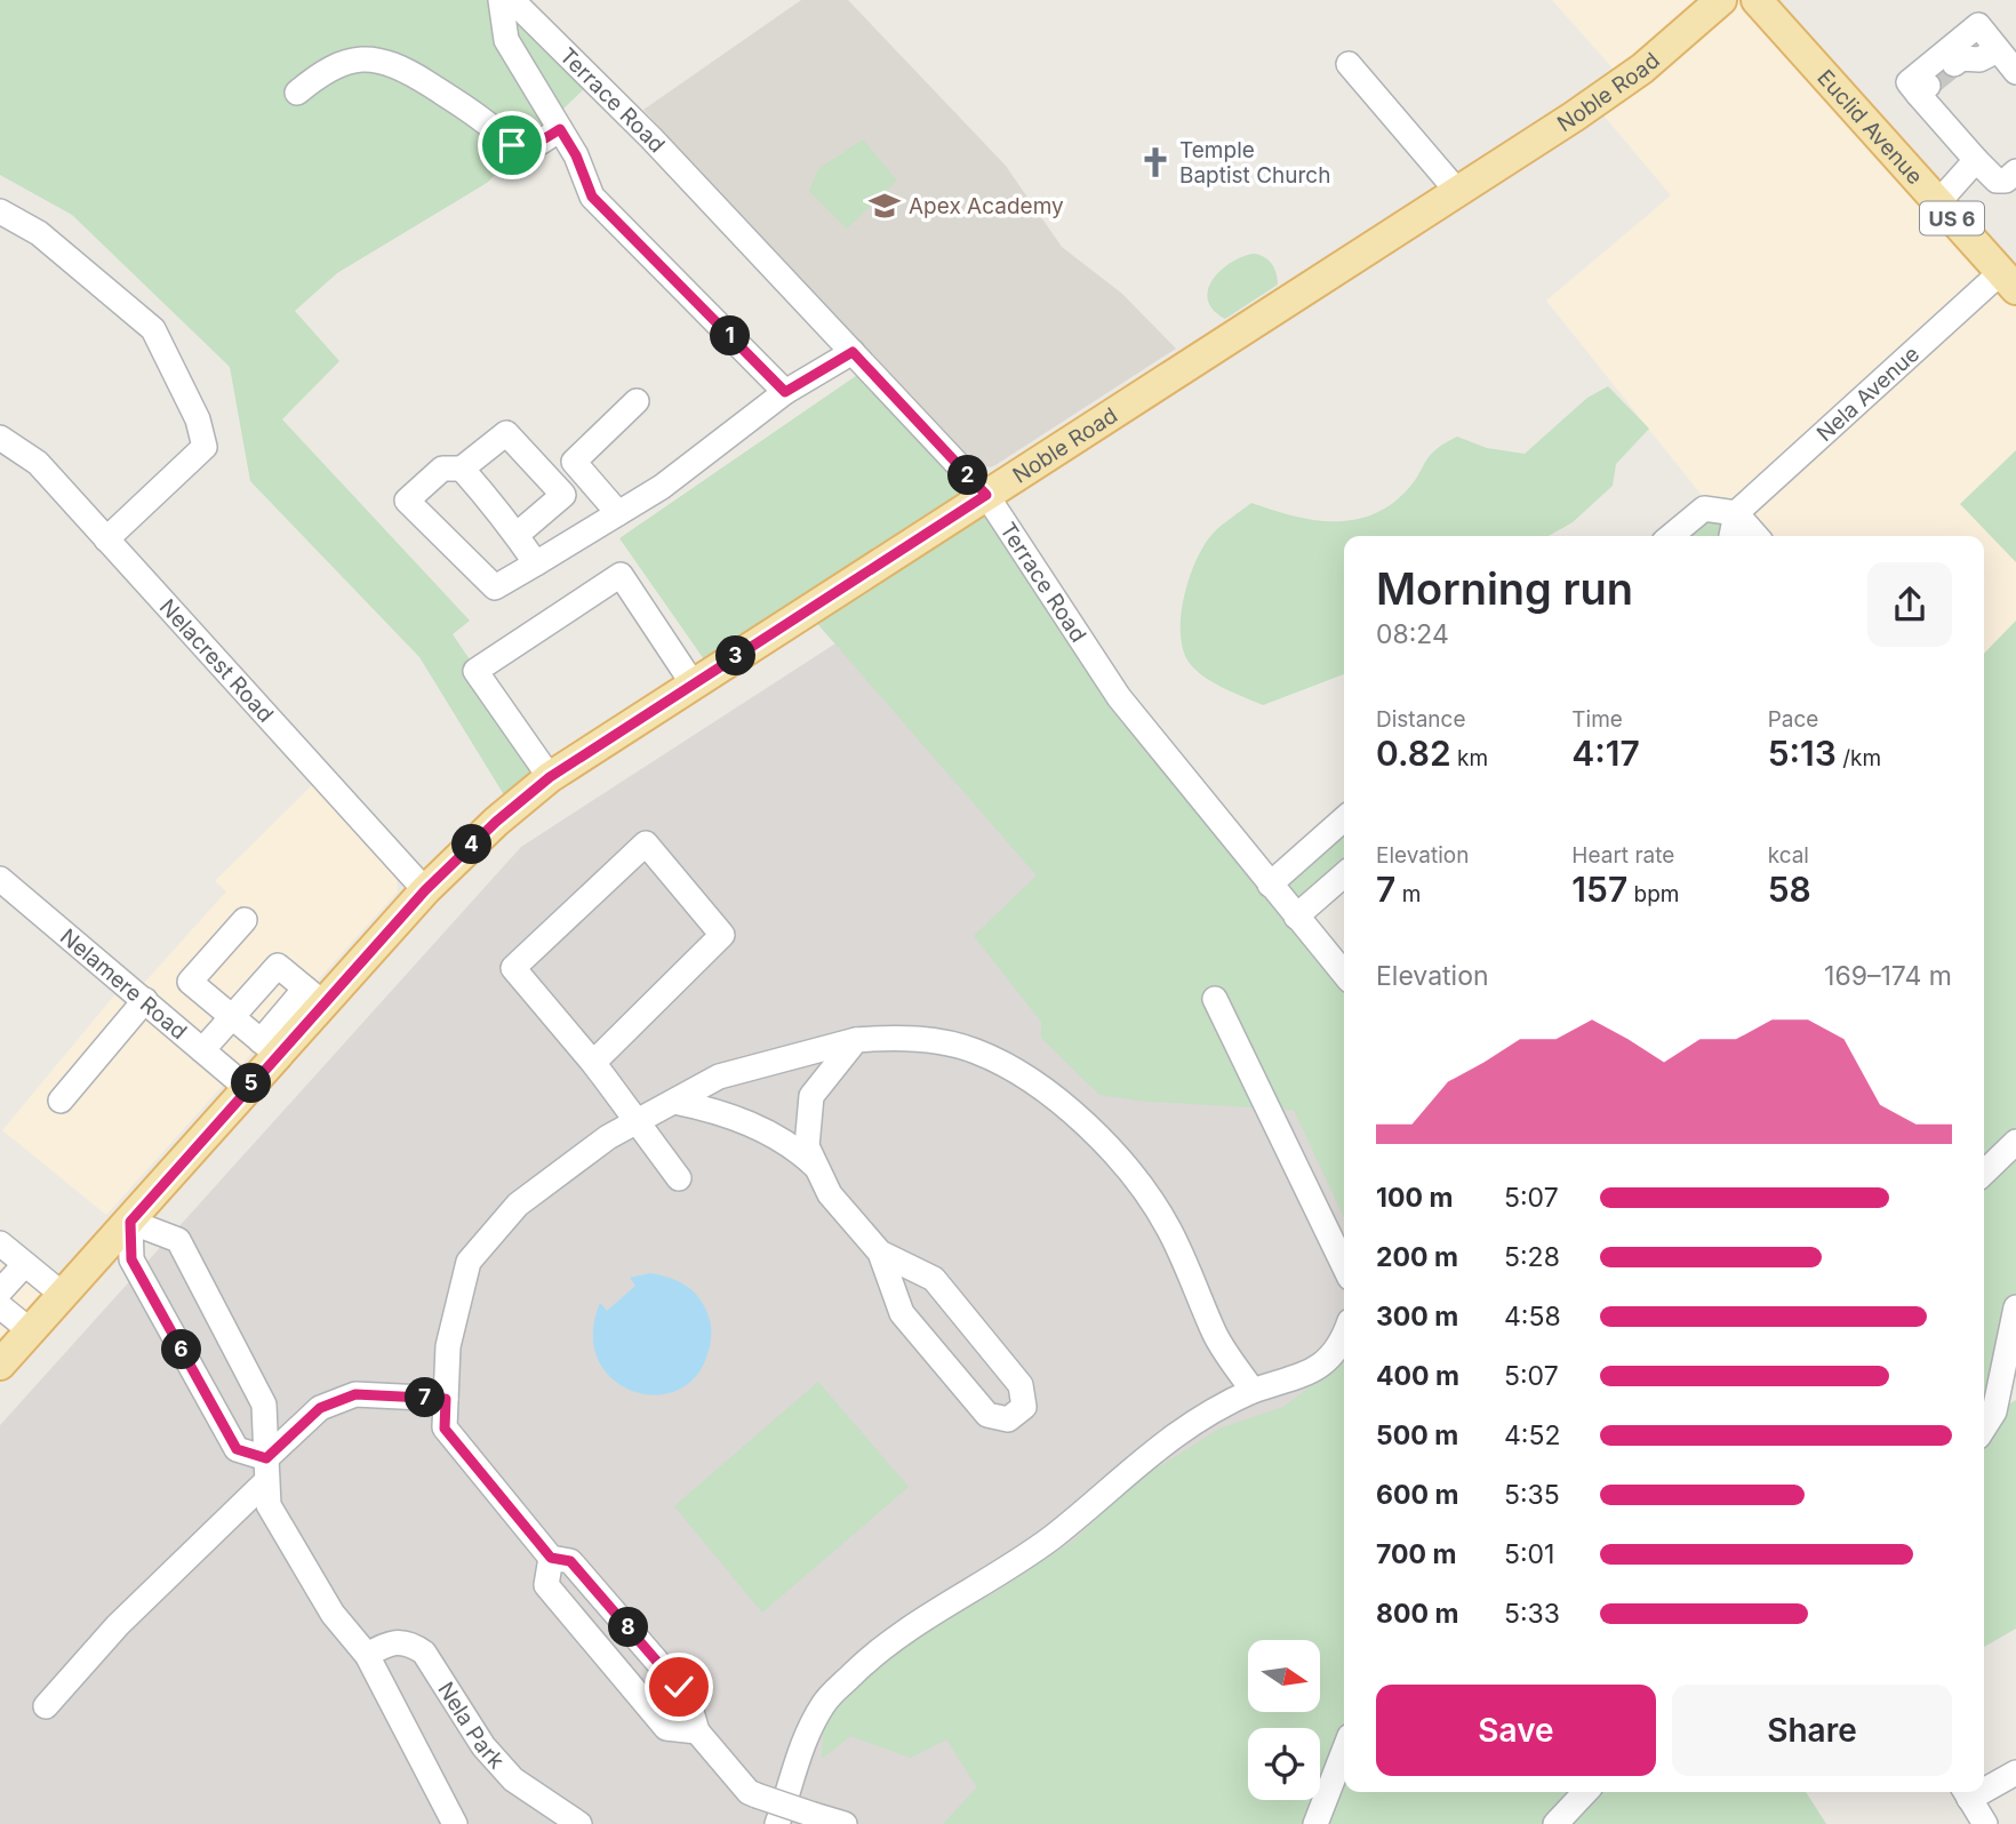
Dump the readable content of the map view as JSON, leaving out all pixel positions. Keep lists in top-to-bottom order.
{
  "streets": {
    "main road": ["Noble Road", "Euclid Avenue", "US 6"],
    "street": [
      "Terrace Road",
      "Nela Avenue",
      "Nelacrest Road",
      "Nelamere Road",
      "Nela Park"
    ]
  },
  "crossings": [
    ["Noble Road", "Terrace Road"],
    ["Noble Road", "Nelacrest Road"],
    ["Noble Road", "Nelamere Road"],
    ["Euclid Avenue", "Nela Avenue"]
  ],
  "places": {
    "church": ["Temple Baptist Church"],
    "school or university": ["Apex Academy"]
  },
  "north": "right",
  "page": {
    "pins": [
      "1",
      "2",
      "3",
      "4",
      "5",
      "6",
      "7",
      "8"
    ],
    "heading": ["Morning run", "08:24"],
    "stats": [
      ["Distance", "0.82 km"],
      ["Time", "4:17"],
      ["Pace", "5:13 /km"],
      ["Elevation", "7 m"],
      ["Heart rate", "157 bpm"],
      ["kcal", "58"]
    ],
    "chart": ["Elevation", "169–174 m"],
    "list": [
      {
        "name": "100 m",
        "note": "5:07"
      },
      {
        "name": "200 m",
        "note": "5:28"
      },
      {
        "name": "300 m",
        "note": "4:58"
      },
      {
        "name": "400 m",
        "note": "5:07"
      },
      {
        "name": "500 m",
        "note": "4:52"
      },
      {
        "name": "600 m",
        "note": "5:35"
      },
      {
        "name": "700 m",
        "note": "5:01"
      },
      {
        "name": "800 m",
        "note": "5:33"
      }
    ],
    "buttons": ["Save", "Share"]
  }
}
